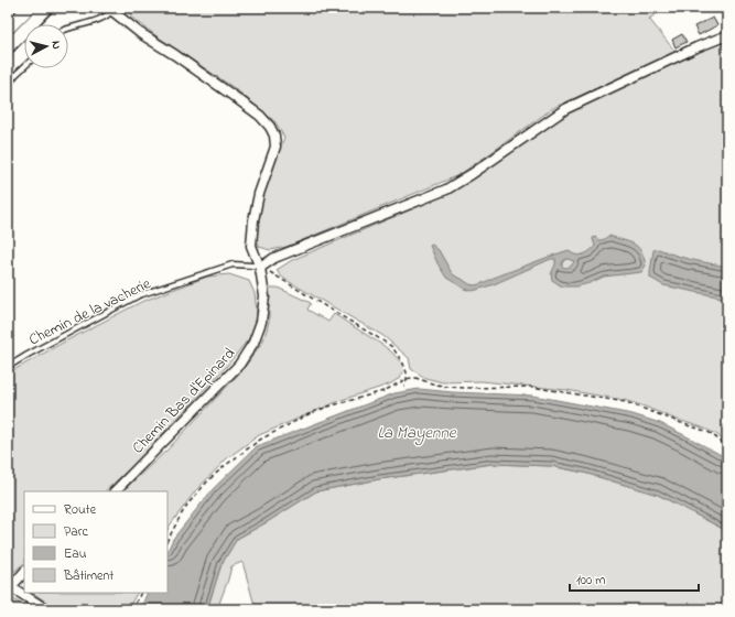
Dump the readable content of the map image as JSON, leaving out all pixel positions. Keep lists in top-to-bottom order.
{
  "streets": {
    "street": ["Chemin Bas d'Epinard"],
    "lane": ["Chemin de la vacherie"]
  },
  "crossings": [
    ["Chemin de la vacherie", "Chemin Bas d'Epinard"]
  ],
  "water": ["La Mayenne"],
  "legend": [
    "Route",
    "Parc",
    "Eau",
    "Bâtiment"
  ],
  "scale_bar": "100 m",
  "north": "right"
}
